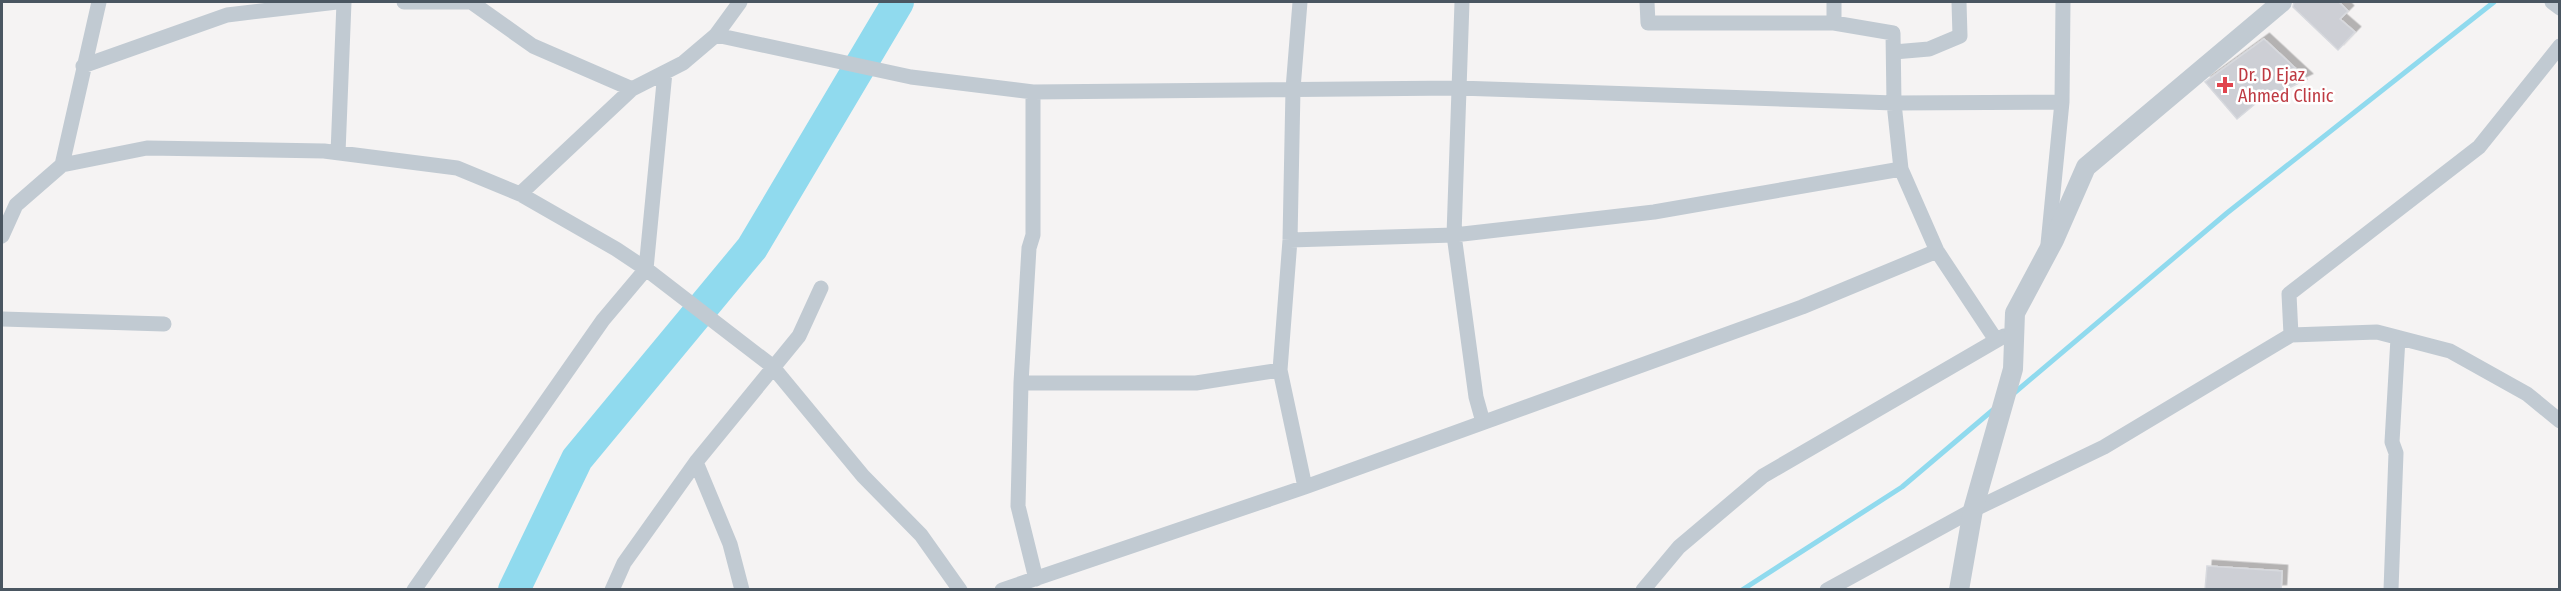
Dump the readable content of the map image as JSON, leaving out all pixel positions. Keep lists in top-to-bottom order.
{
  "places": {
    "health": ["Dr. D Ejaz Ahmed Clinic"]
  }
}
